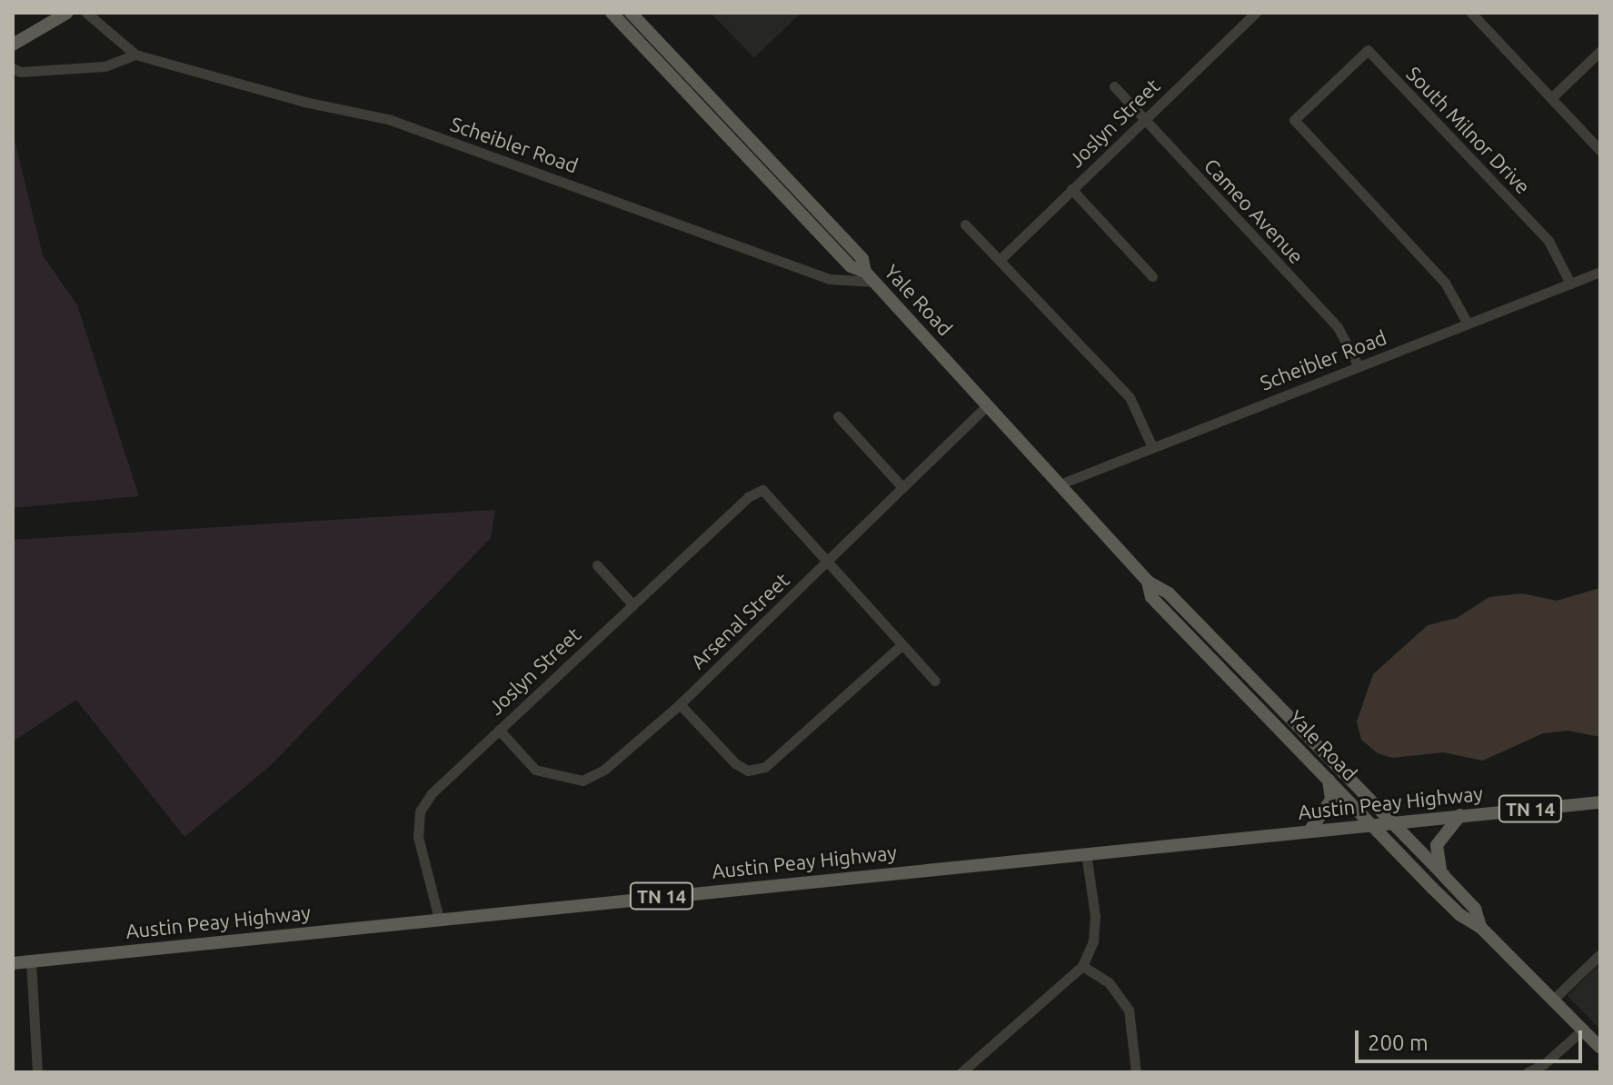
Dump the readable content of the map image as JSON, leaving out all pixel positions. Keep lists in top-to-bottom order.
{
  "streets": {
    "main road": ["Yale Road", "Austin Peay Highway", "TN 14"],
    "street": [
      "Joslyn Street",
      "South Milnor Drive",
      "Scheibler Road",
      "Cameo Avenue",
      "Arsenal Street"
    ]
  },
  "crossings": [
    ["Joslyn Street", "Cameo Avenue"],
    ["Joslyn Street", "Arsenal Street"],
    ["Joslyn Street", "Austin Peay Highway"],
    ["South Milnor Drive", "Scheibler Road"],
    ["Scheibler Road", "Cameo Avenue"],
    ["Scheibler Road", "Yale Road"],
    ["Yale Road", "Arsenal Street"],
    ["Yale Road", "Austin Peay Highway"]
  ],
  "scale_bar": "200 m"
}
